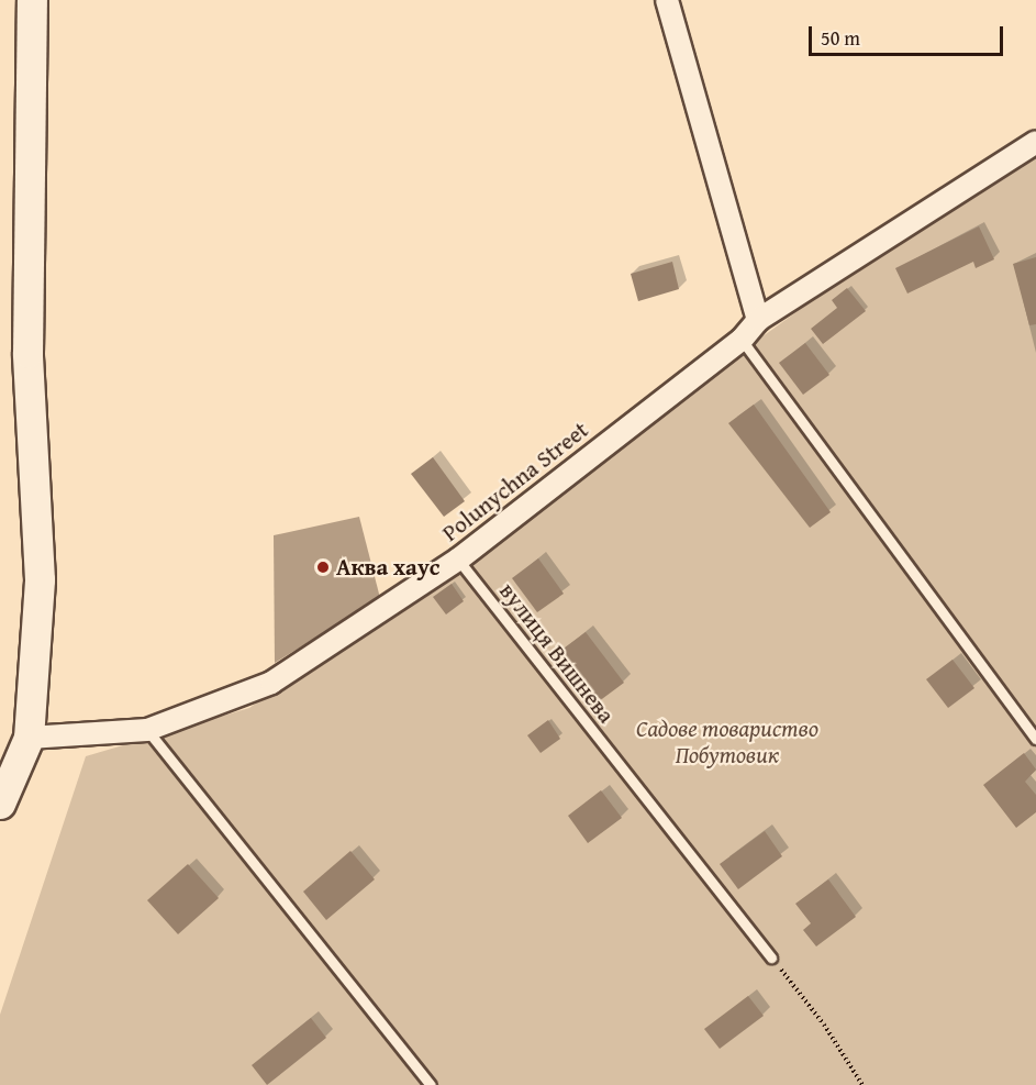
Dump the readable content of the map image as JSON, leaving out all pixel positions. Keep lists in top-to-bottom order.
{
  "streets": {
    "street": ["Polunychna Street"],
    "lane": ["вулиця Вишнева"]
  },
  "crossings": [
    ["Polunychna Street", "вулиця Вишнева"]
  ],
  "parks": ["Садове товариство Побутовик"],
  "places": ["Аква хаус"],
  "scale_bar": "50 m"
}
